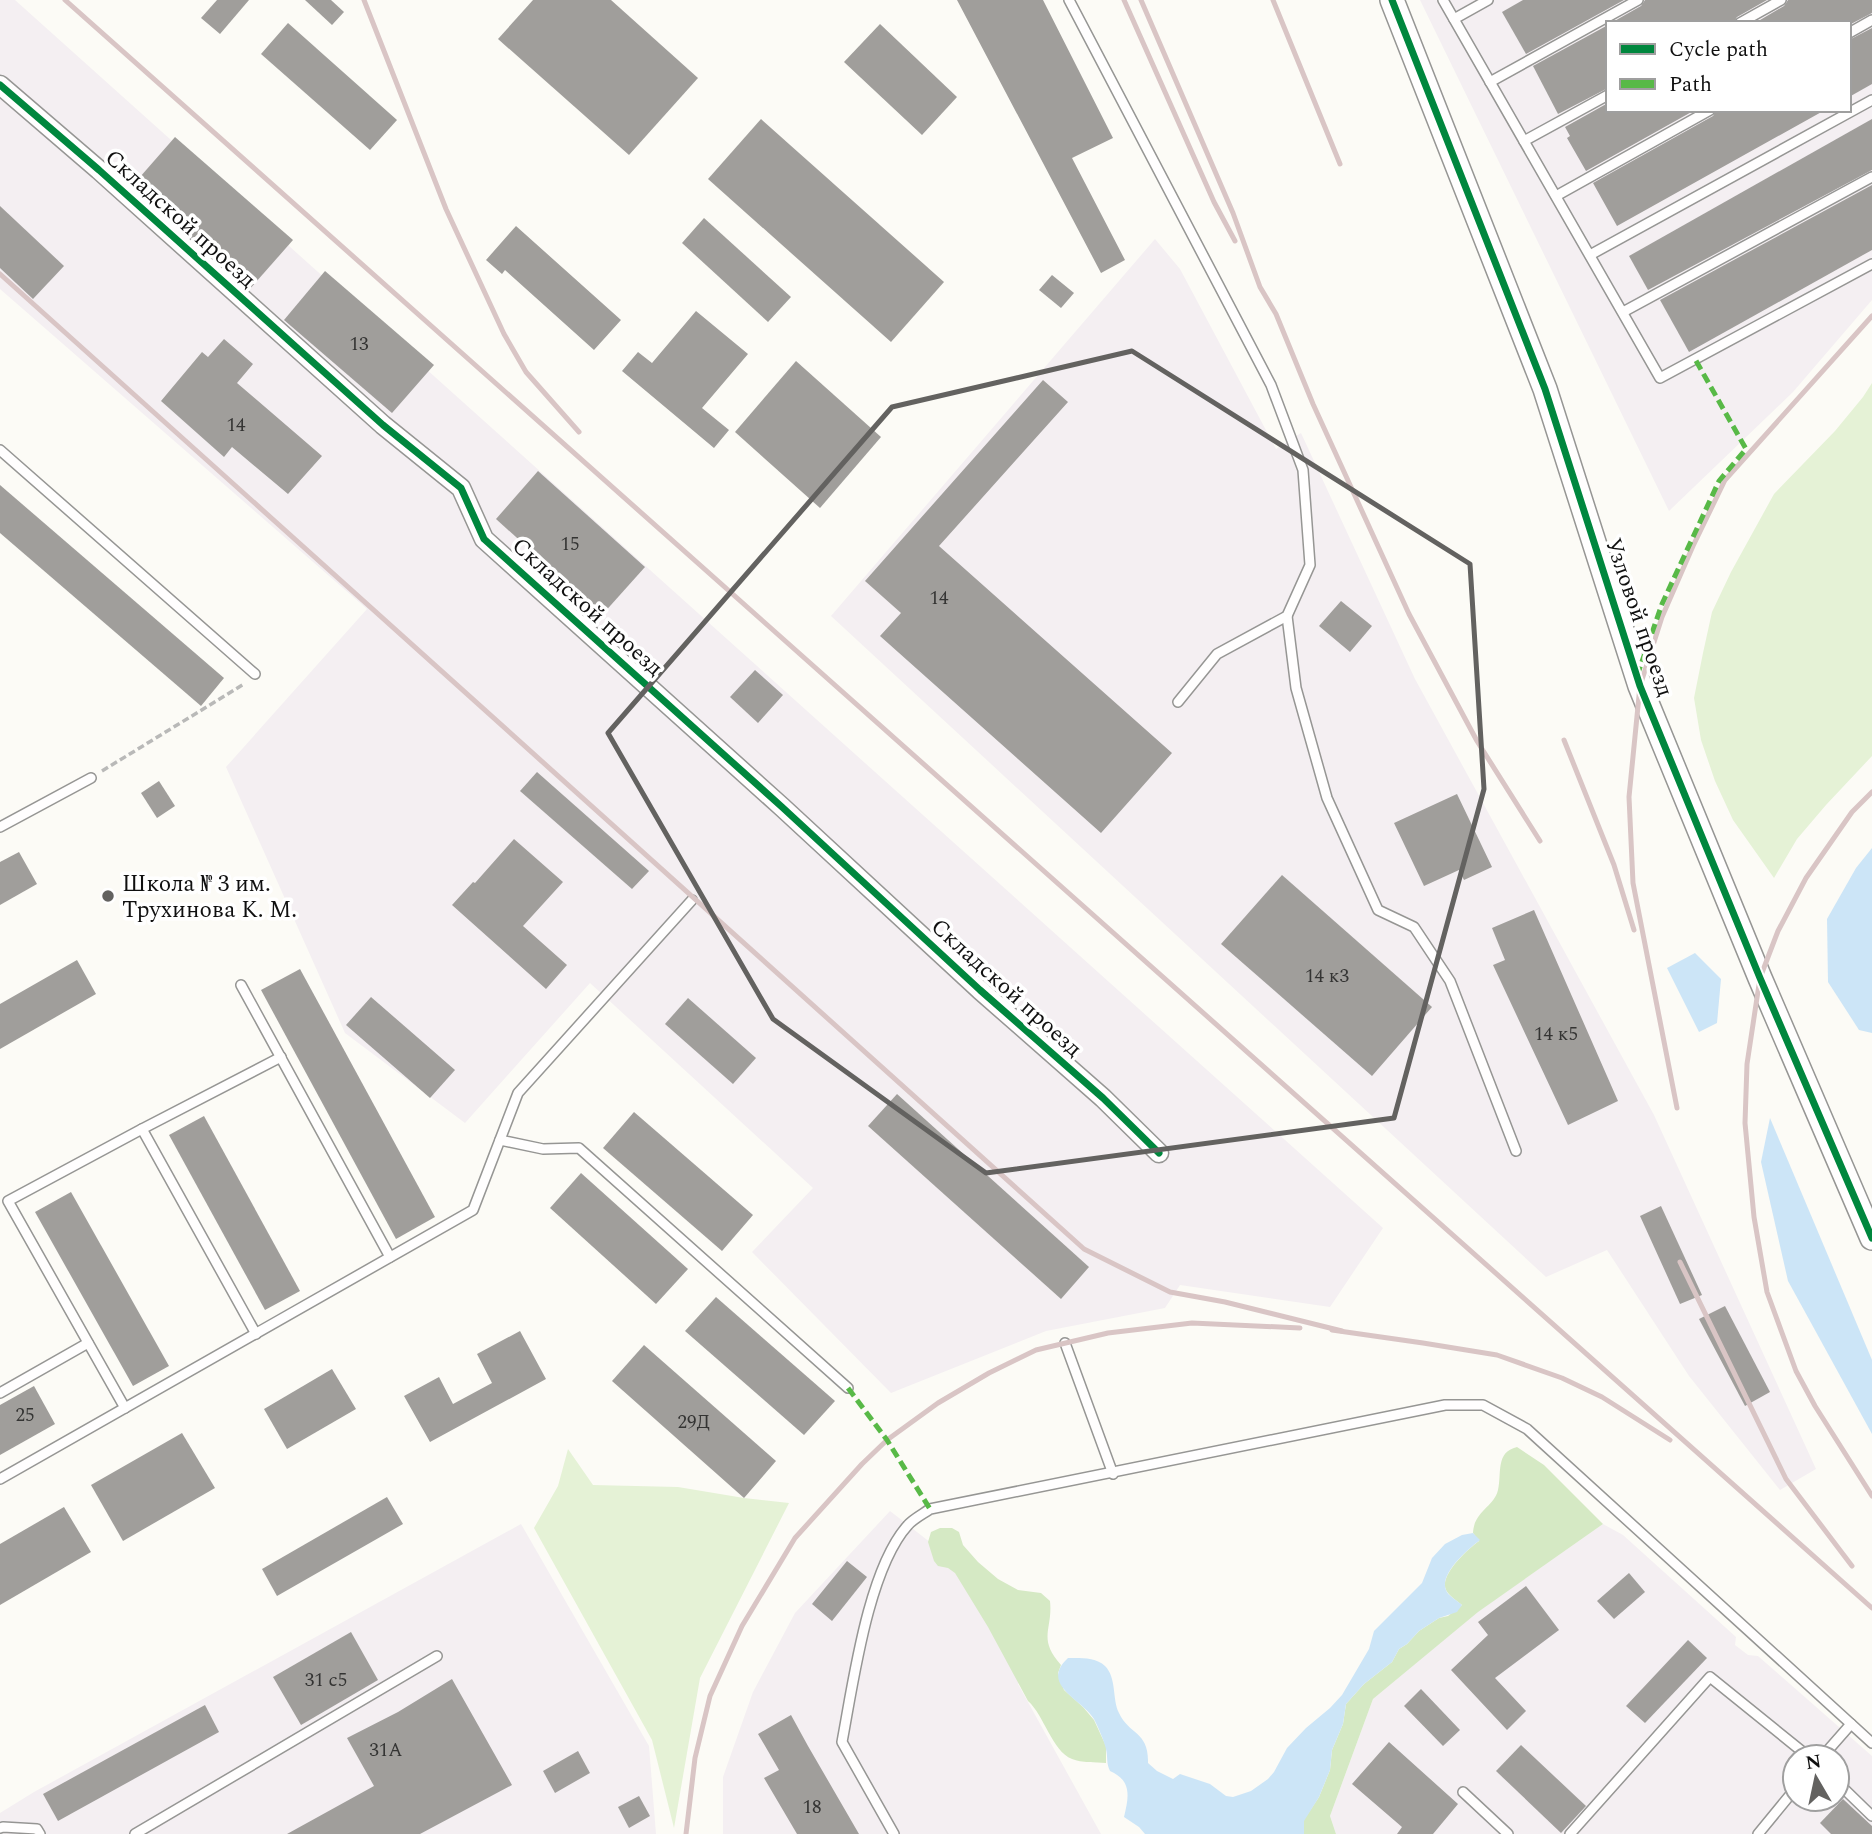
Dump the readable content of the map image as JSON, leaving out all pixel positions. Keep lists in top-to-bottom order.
{
  "streets": {
    "street": ["Складской проезд", "Узловой проезд"]
  },
  "places": ["Школа № 3 им. Трухинова К. М."],
  "house_numbers": [
    "13",
    "14",
    "15",
    "14",
    "14 к3",
    "14 к5",
    "25",
    "29Д",
    "31 с5",
    "31А",
    "18"
  ],
  "legend": ["Cycle path", "Path"],
  "north": "top"
}
